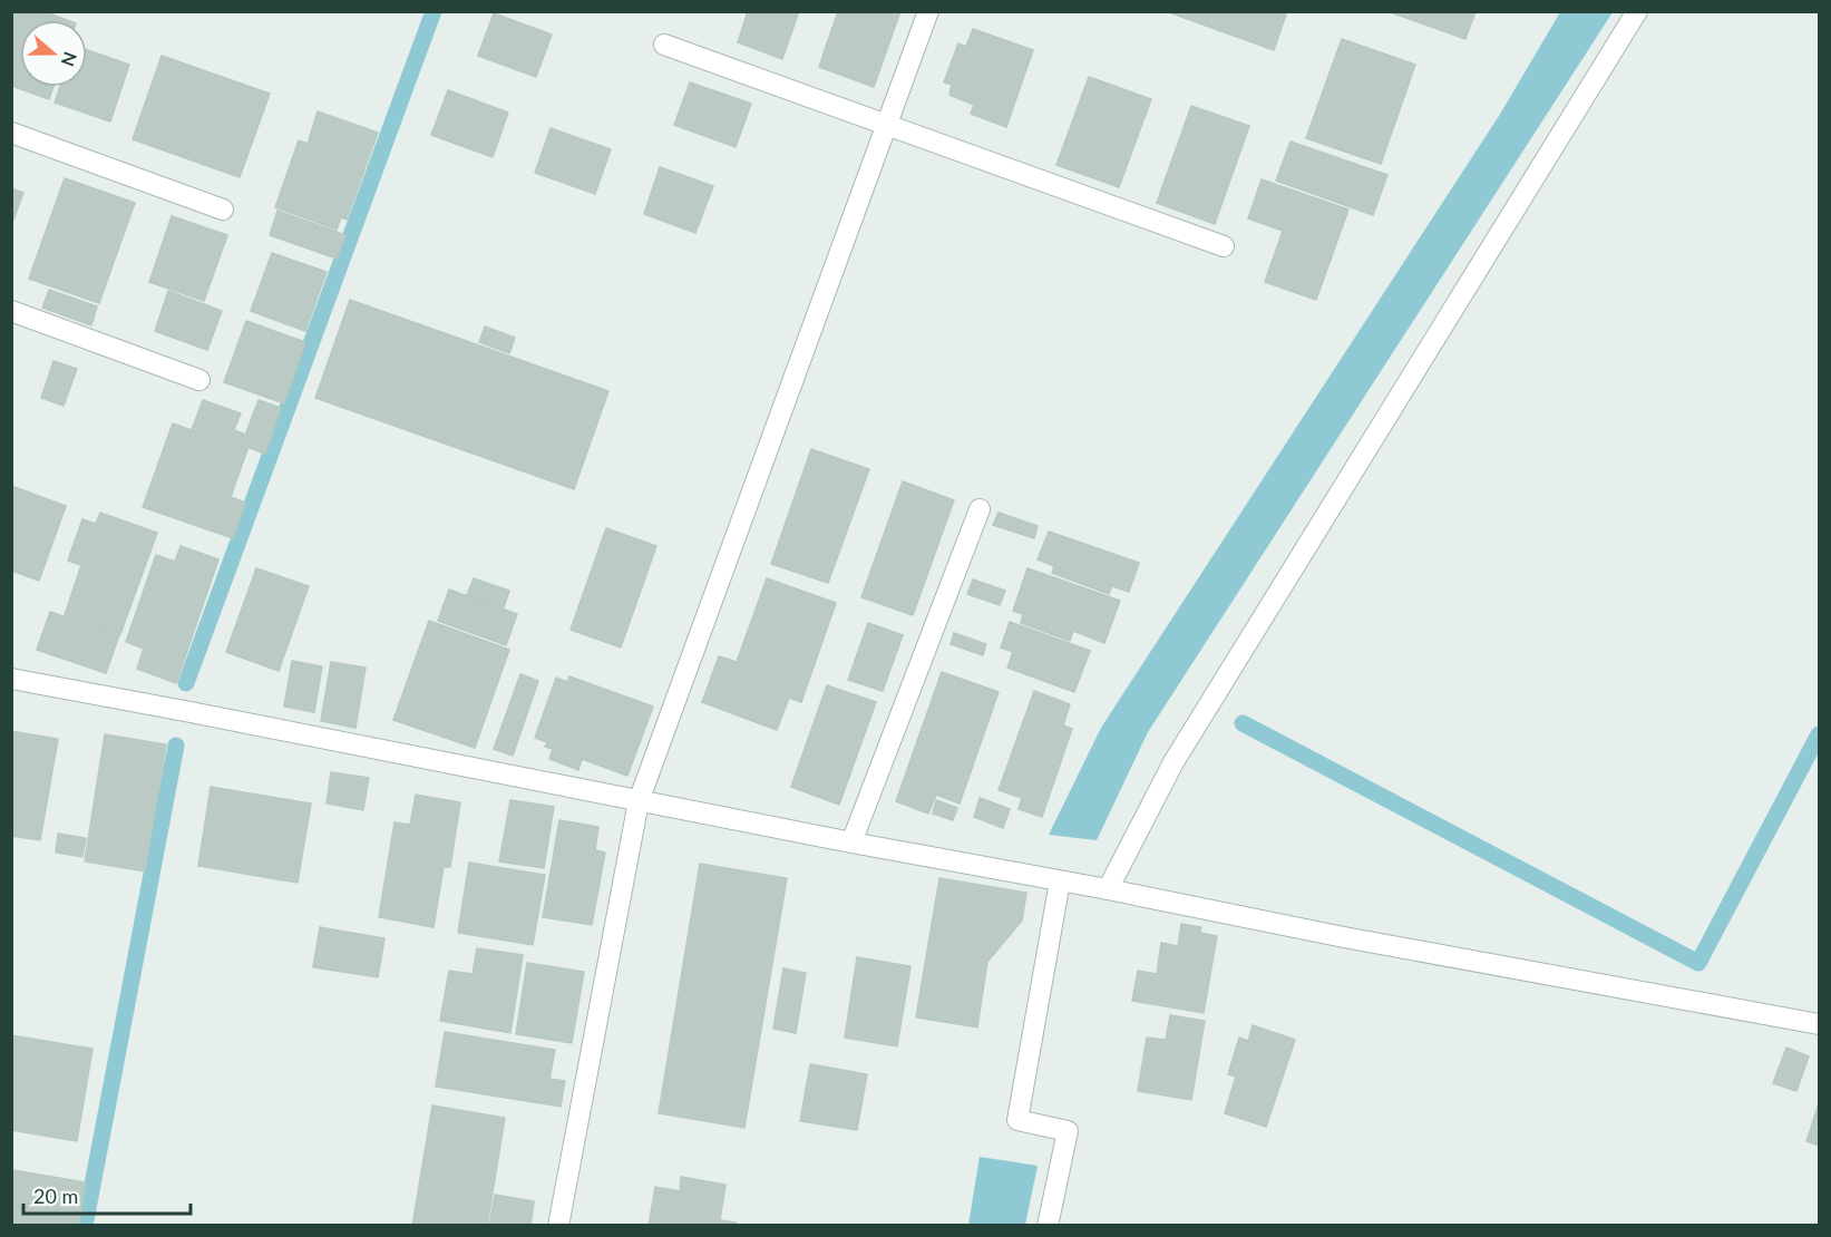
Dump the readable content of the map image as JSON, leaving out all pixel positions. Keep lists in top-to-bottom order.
{
  "scale_bar": "20 m",
  "north": "right"
}
